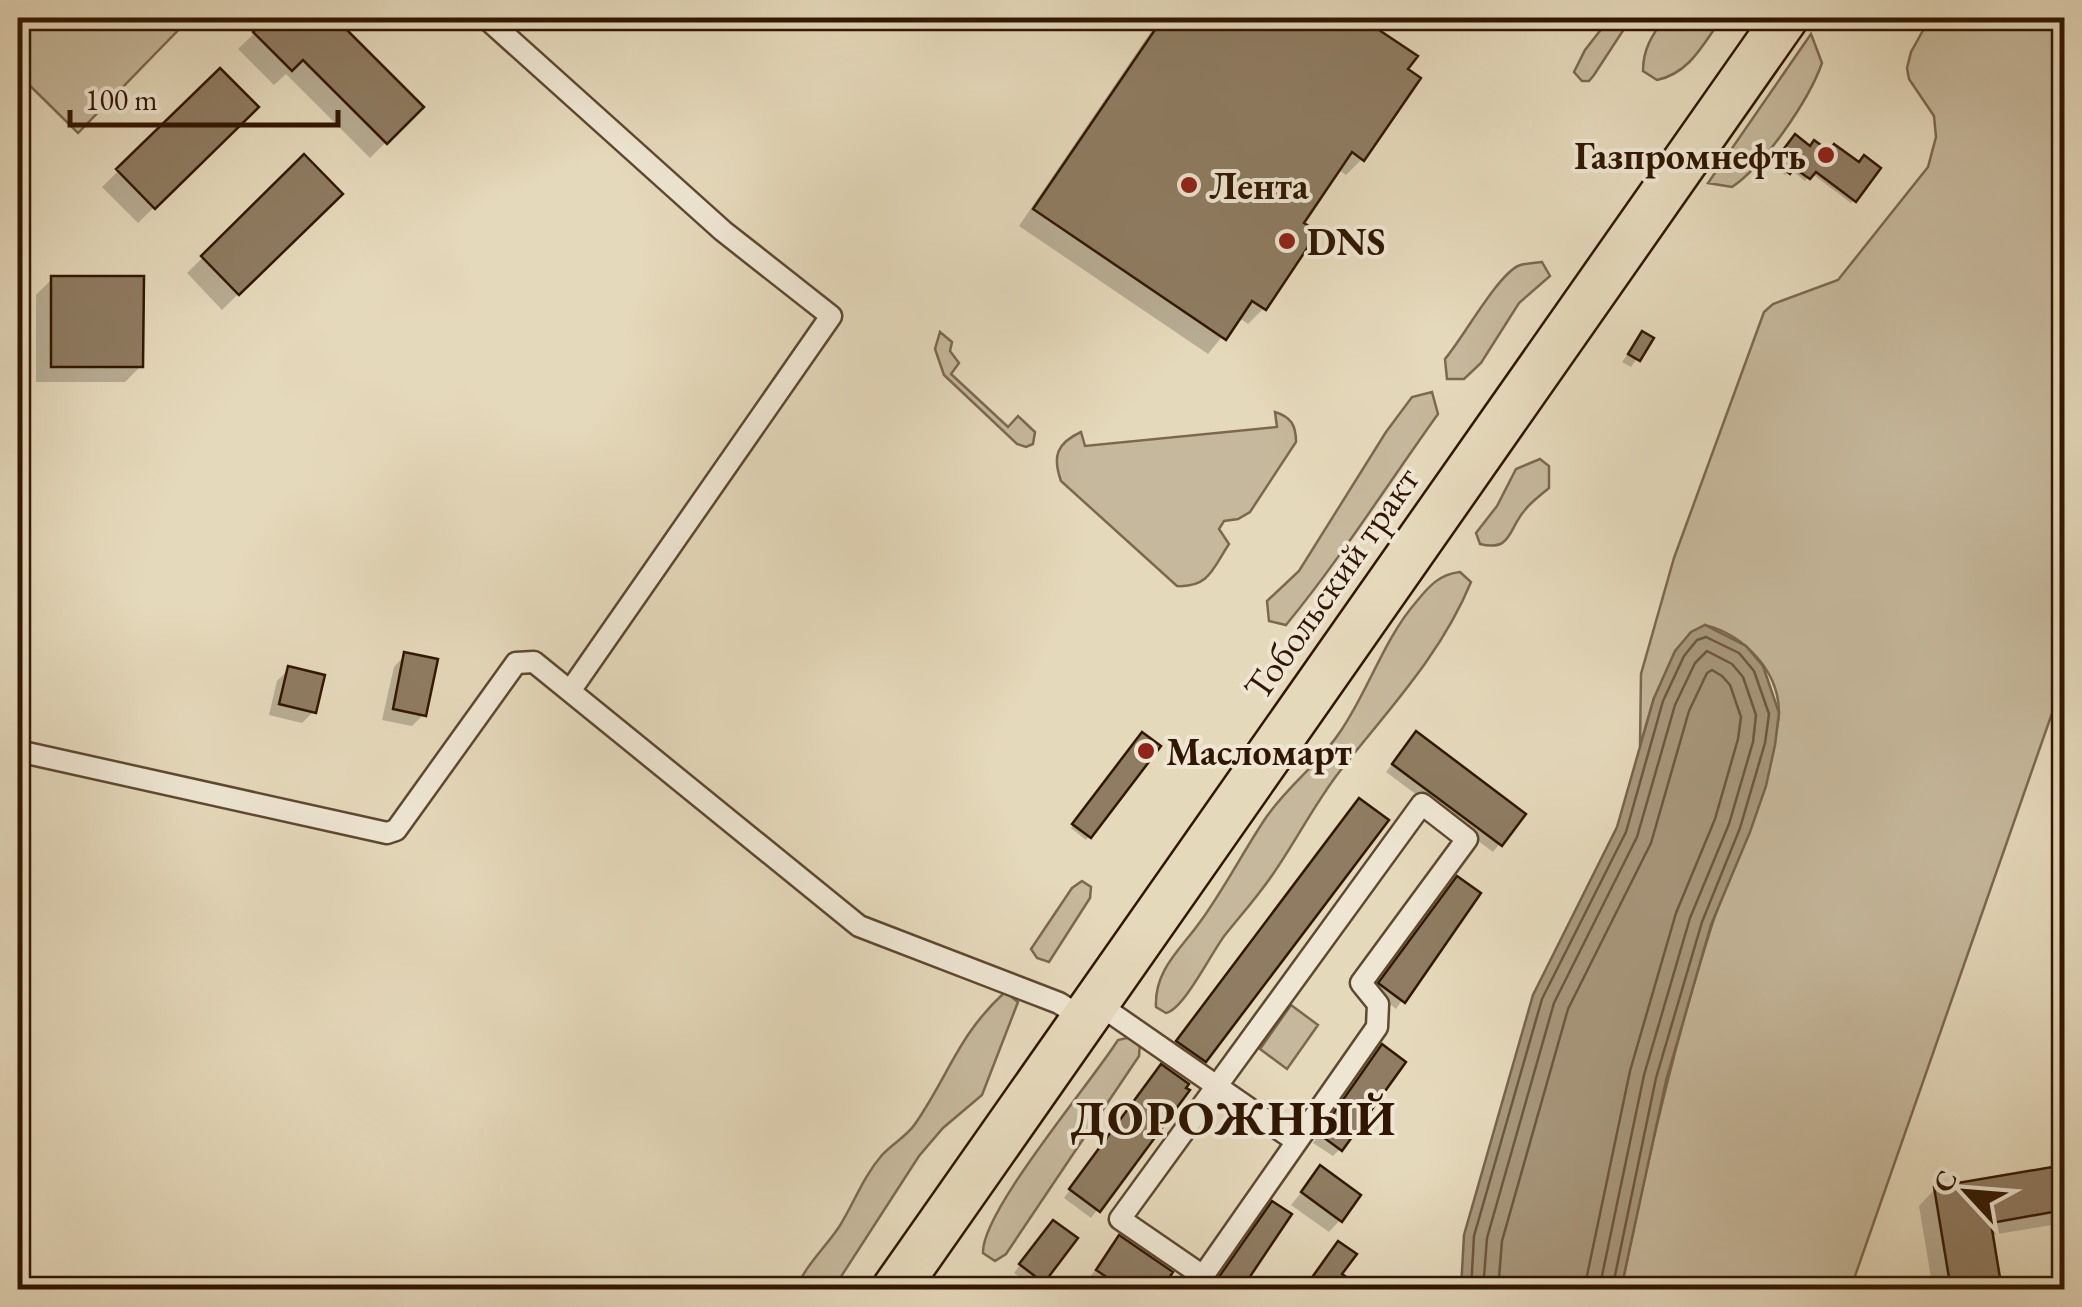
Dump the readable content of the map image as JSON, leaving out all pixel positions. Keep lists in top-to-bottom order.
{
  "streets": {
    "main road": ["Тобольский тракт"]
  },
  "districts": ["ДОРОЖНЫЙ"],
  "places": [
    "Газпромнефть",
    "Лента",
    "DNS",
    "Масломарт"
  ],
  "scale_bar": "100 m",
  "north": "top left"
}
